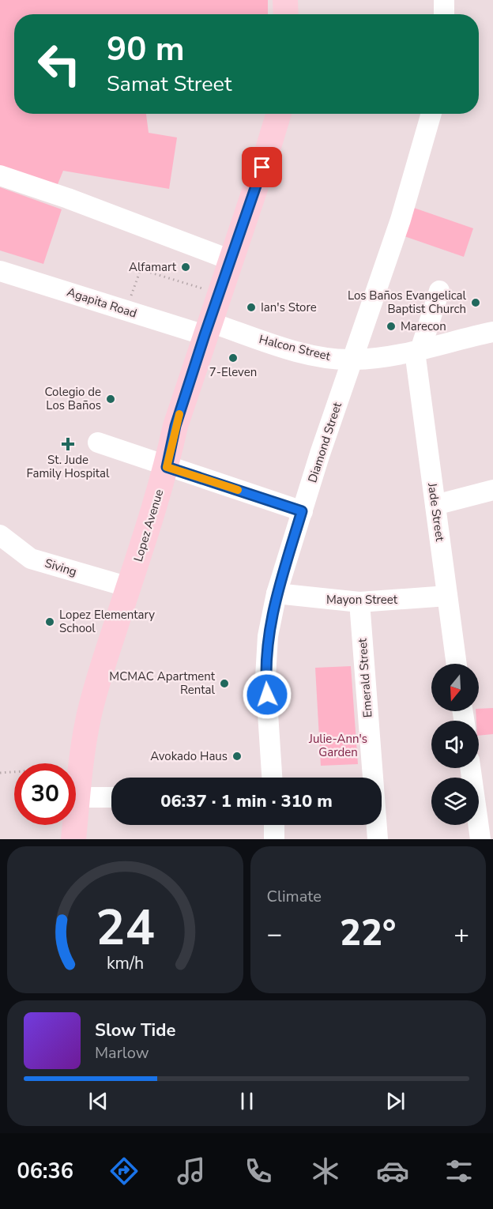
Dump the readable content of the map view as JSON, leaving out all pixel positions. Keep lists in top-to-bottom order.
{
  "streets": {
    "main road": ["Lopez Avenue"],
    "street": [
      "Agapita Road",
      "Halcon Street",
      "Diamond Street",
      "Jade Street",
      "Siving",
      "Mayon Street",
      "Emerald Street"
    ]
  },
  "crossings": [
    ["Agapita Road", "Halcon Street"],
    ["Agapita Road", "Lopez Avenue"],
    ["Halcon Street", "Diamond Street"],
    ["Halcon Street", "Jade Street"],
    ["Halcon Street", "Lopez Avenue"],
    ["Diamond Street", "Mayon Street"],
    ["Jade Street", "Mayon Street"],
    ["Lopez Avenue", "Siving"],
    ["Mayon Street", "Emerald Street"]
  ],
  "parks": ["Julie-Ann's Garden"],
  "places": {
    "other": [
      "Alfamart",
      "Los Baños Evangelical Baptist Church",
      "Ian's Store",
      "Marecon",
      "7-Eleven",
      "Colegio de Los Baños",
      "Lopez Elementary School",
      "MCMAC Apartment Rental",
      "Avokado Haus"
    ],
    "health": ["St. Jude Family Hospital"]
  },
  "north": "bottom",
  "page": {
    "turn": ["90 m", "Samat Street"],
    "limit": "30",
    "trip": "06:37 · 1 min · 310 m",
    "tile": "Climate",
    "heat": ["−", "22°", "+"],
    "song": ["Slow Tide", "Marlow"],
    "tabs": "06:36",
    "gauge": ["24", "km/h"]
  }
}
